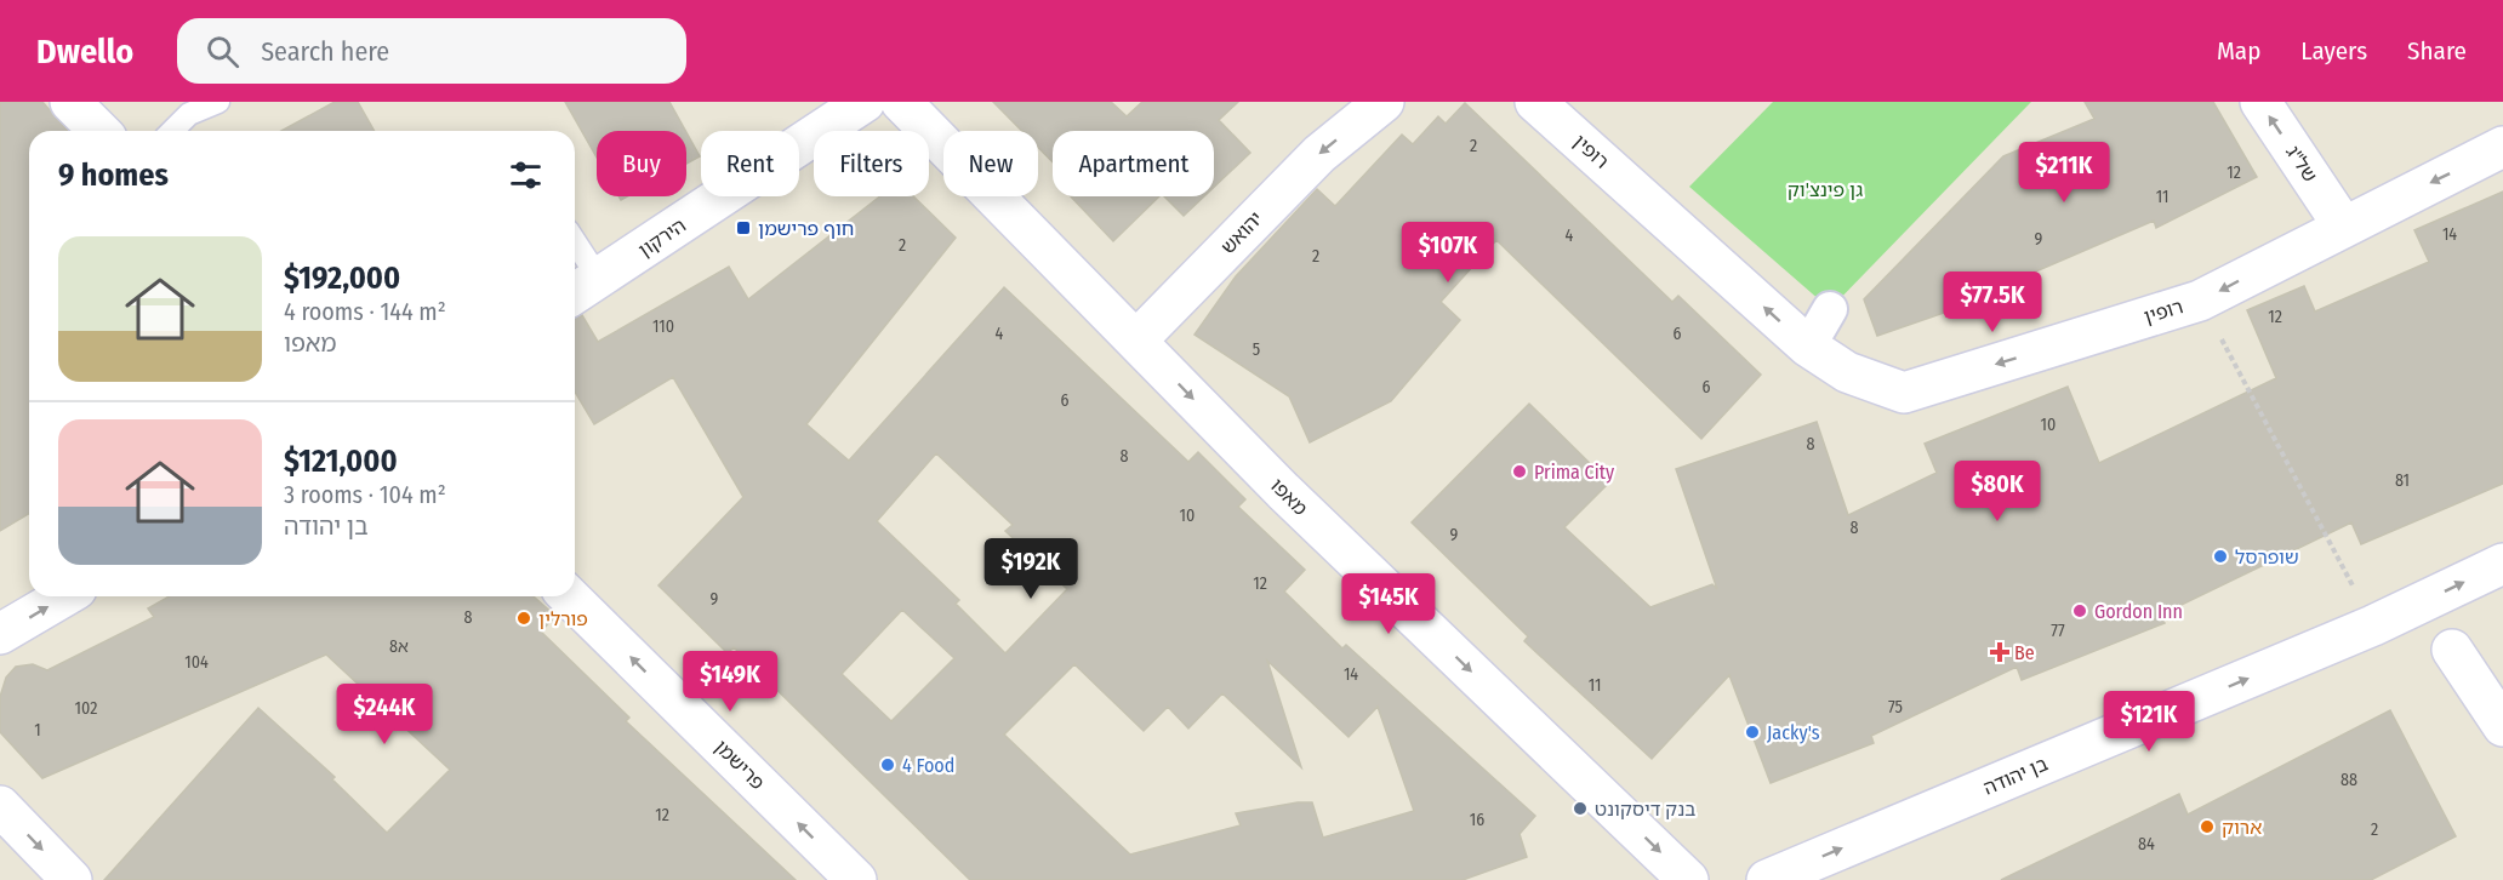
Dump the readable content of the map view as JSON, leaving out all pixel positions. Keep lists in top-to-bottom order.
{
  "streets": {
    "street": [
      "רופין",
      "של\"ג",
      "יהואש",
      "הירקון",
      "מאפו",
      "פרישמן",
      "בן יהודה"
    ]
  },
  "crossings": [
    ["רופין", "של\"ג"],
    ["יהואש", "מאפו"]
  ],
  "one_way": [
    "רופין",
    "של\"ג",
    "יהואש",
    "מאפו",
    "פרישמן",
    "בן יהודה"
  ],
  "parks": ["גן פינצ'וק"],
  "places": {
    "transit": ["חוף פרישמן"],
    "other": [
      "Prima City",
      "שופרסל",
      "Gordon Inn",
      "פורלין",
      "Jacky's",
      "4 Food",
      "בנק דיסקונט",
      "ארוק"
    ],
    "health": ["Be"]
  },
  "house_numbers": [
    "2",
    "12",
    "11",
    "14",
    "4",
    "9",
    "2",
    "2",
    "12",
    "110",
    "4",
    "6",
    "5",
    "6",
    "6",
    "10",
    "8",
    "8",
    "81",
    "10",
    "8",
    "9",
    "12",
    "9",
    "8",
    "77",
    "8א",
    "104",
    "14",
    "11",
    "75",
    "102",
    "1",
    "88",
    "12",
    "16",
    "2",
    "84"
  ],
  "page": {
    "header": "Dwello",
    "search": "Search here",
    "nav": ["Map", "Layers", "Share"],
    "chip": [
      "Buy",
      "Rent",
      "Filters",
      "New",
      "Apartment"
    ],
    "heading": "9 homes",
    "price": [
      "$211K",
      "$107K",
      "$77.5K",
      "$80K",
      "$192K",
      "$145K",
      "$149K",
      "$244K",
      "$121K"
    ],
    "list": [
      {
        "name": "$192,000",
        "note": "4 rooms · 144 m² · מאפו"
      },
      {
        "name": "$121,000",
        "note": "3 rooms · 104 m² · בן יהודה"
      }
    ]
  }
}
